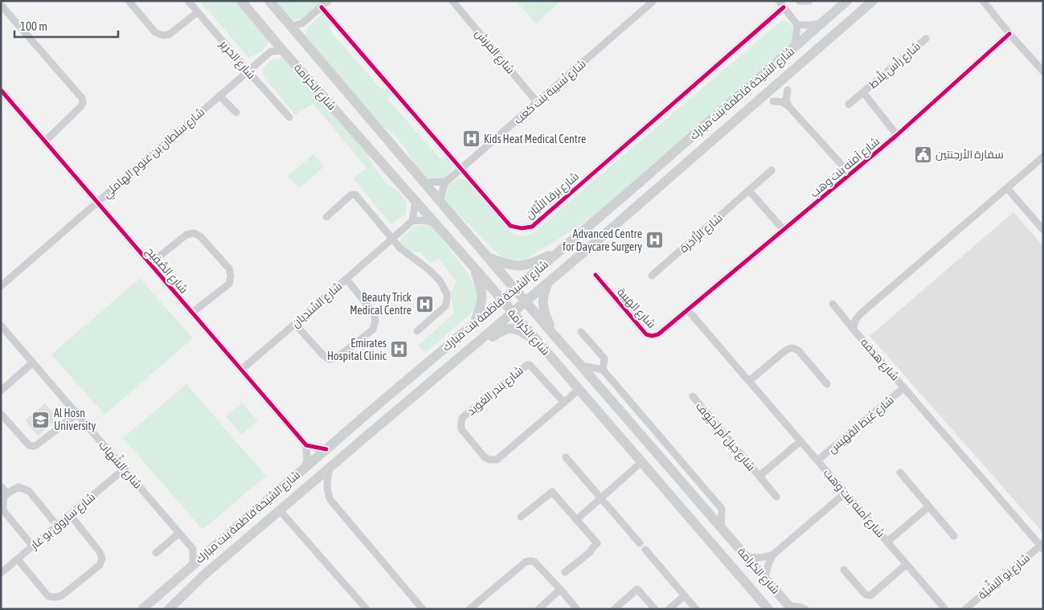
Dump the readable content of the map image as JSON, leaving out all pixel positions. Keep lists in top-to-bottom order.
{
  "streets": {
    "main road": ["شارع الكرامة", "شارع الشيخة فاطمة بنت مبارك"],
    "street": [
      "شارع المَرَش",
      "شارع الحَرِير",
      "شارع رَأس يَلَّاط",
      "شارع نُسيبة بنت كعب",
      "شارع سلطان بن غنوم الهاملي",
      "شارع آمنه بنت وهب",
      "شارع بَرقا اللَّيَّان",
      "شارع الزَّاخِرة",
      "شارع الصَّفِيح",
      "شارع السِّندِيان",
      "شارع الهَيبة",
      "شارع هدفه",
      "شارع بَندر العُوَيد",
      "شارع غَيط القِهَيس",
      "شارع جَبَل أم لَحيُوف",
      "شارع الشِّهاب",
      "شارع ساروق بو غار",
      "شارع يَو اليَشِّيَّة"
    ]
  },
  "crossings": [
    ["شارع المَرَش", "شارع نُسيبة بنت كعب"],
    ["شارع الحَرِير", "شارع سلطان بن غنوم الهاملي"],
    ["شارع رَأس يَلَّاط", "شارع آمنه بنت وهب"],
    ["شارع الكرامة", "شارع الشيخة فاطمة بنت مبارك"],
    ["شارع الكرامة", "شارع بَندر العُوَيد"],
    ["شارع نُسيبة بنت كعب", "شارع بَرقا اللَّيَّان"],
    ["شارع سلطان بن غنوم الهاملي", "شارع الصَّفِيح"],
    ["شارع آمنه بنت وهب", "شارع الهَيبة"],
    ["شارع آمنه بنت وهب", "شارع غَيط القِهَيس"],
    ["شارع آمنه بنت وهب", "شارع جَبَل أم لَحيُوف"],
    ["شارع الصَّفِيح", "شارع السِّندِيان"],
    ["شارع هدفه", "شارع غَيط القِهَيس"],
    ["شارع هدفه", "شارع يَو اليَشِّيَّة"],
    ["شارع الشِّهاب", "شارع ساروق بو غار"]
  ],
  "places": {
    "hospital": [
      "Kids Heat Medical Centre",
      "Advanced Centre for Daycare Surgery",
      "Beauty Trick Medical Centre",
      "Emirates Hospital Clinic"
    ],
    "public building": ["سفارة الأرجنتين"],
    "school or university": ["Al Hosn University"]
  },
  "scale_bar": "100 m"
}
